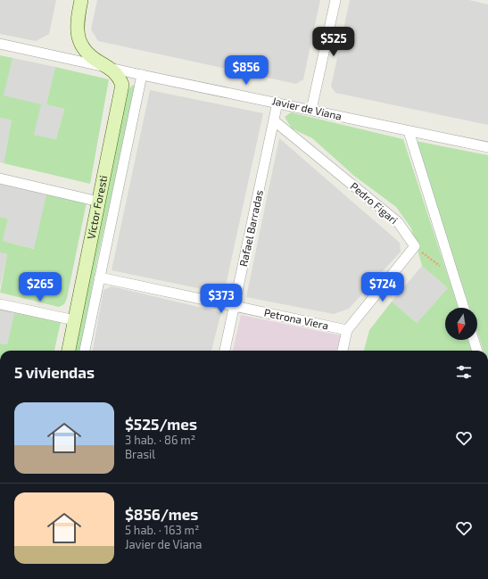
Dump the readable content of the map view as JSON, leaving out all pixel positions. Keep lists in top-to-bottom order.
{
  "streets": {
    "street": [
      "Javier de Viana",
      "Pedro Figari",
      "Víctor Foresti",
      "Rafael Barradas",
      "Petrona Viera"
    ]
  },
  "crossings": [
    ["Javier de Viana", "Víctor Foresti"],
    ["Javier de Viana", "Rafael Barradas"],
    ["Pedro Figari", "Rafael Barradas"],
    ["Víctor Foresti", "Petrona Viera"],
    ["Rafael Barradas", "Petrona Viera"]
  ],
  "north": "bottom",
  "page": {
    "price": [
      "$525",
      "$856",
      "$265",
      "$724",
      "$373"
    ],
    "heading": "5 viviendas",
    "list": [
      {
        "name": "$525/mes",
        "note": "3 hab. · 86 m² · Brasil"
      },
      {
        "name": "$856/mes",
        "note": "5 hab. · 163 m² · Javier de Viana"
      }
    ]
  }
}
